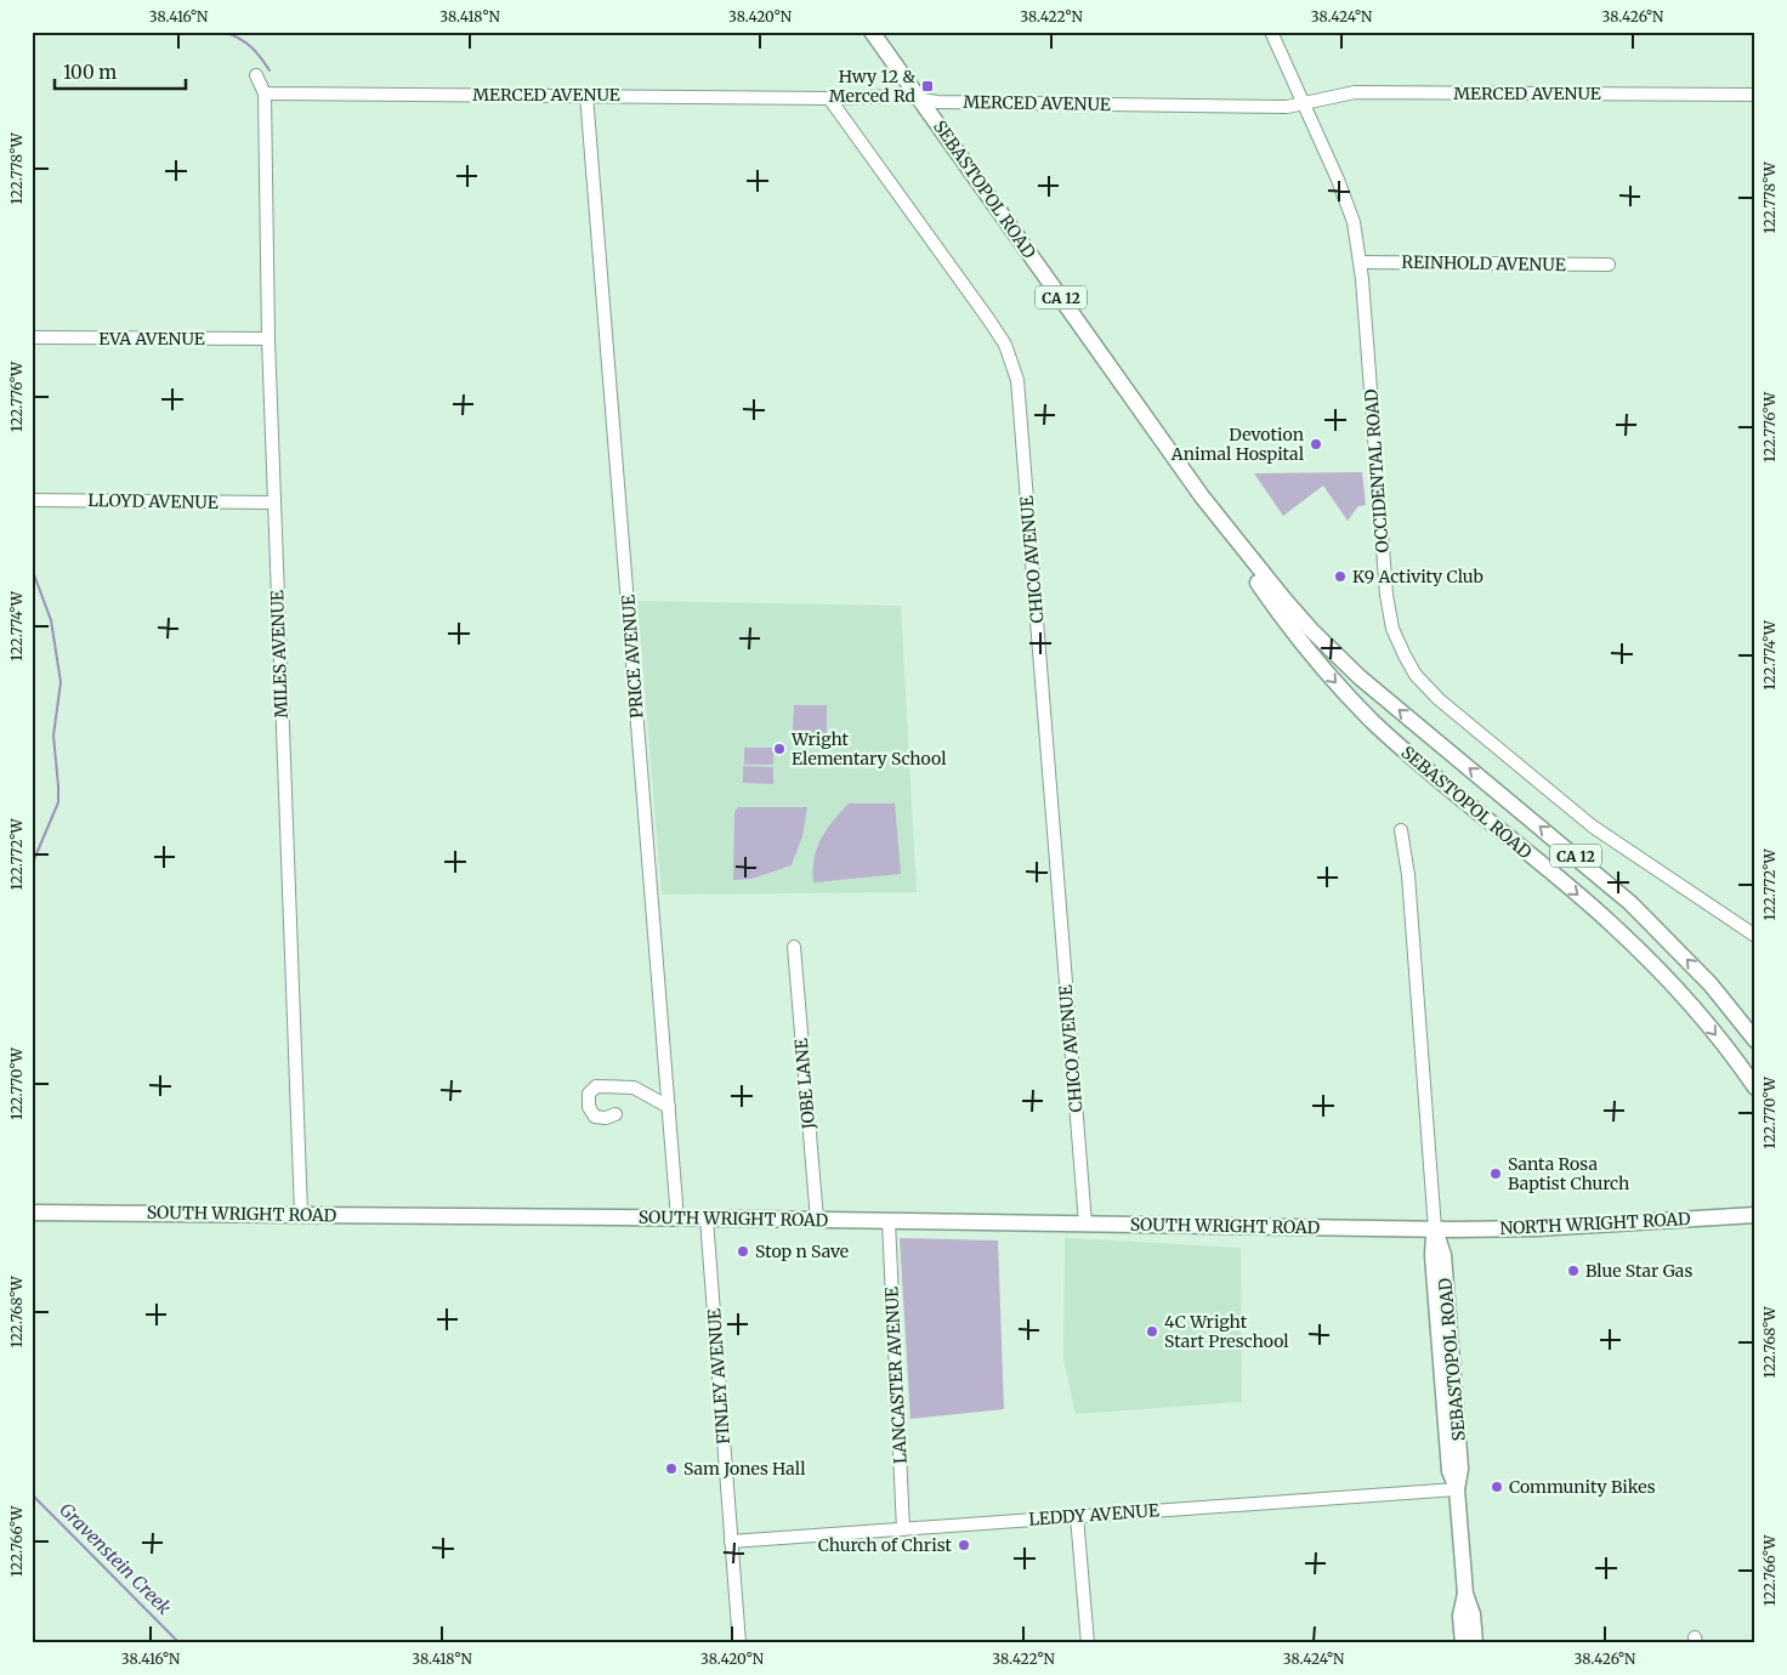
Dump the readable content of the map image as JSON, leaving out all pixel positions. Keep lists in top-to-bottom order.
{
  "streets": {
    "main road": [
      "SEBASTOPOL ROAD",
      "CA 12",
      "SOUTH WRIGHT ROAD",
      "NORTH WRIGHT ROAD"
    ],
    "street": [
      "MERCED AVENUE",
      "REINHOLD AVENUE",
      "EVA AVENUE",
      "OCCIDENTAL ROAD",
      "LLOYD AVENUE",
      "CHICO AVENUE",
      "MILES AVENUE",
      "PRICE AVENUE",
      "JOBE LANE",
      "LANCASTER AVENUE",
      "FINLEY AVENUE",
      "LEDDY AVENUE"
    ]
  },
  "crossings": [
    ["MERCED AVENUE", "SEBASTOPOL ROAD"],
    ["MERCED AVENUE", "OCCIDENTAL ROAD"],
    ["MERCED AVENUE", "CHICO AVENUE"],
    ["MERCED AVENUE", "MILES AVENUE"],
    ["MERCED AVENUE", "PRICE AVENUE"],
    ["SEBASTOPOL ROAD", "SOUTH WRIGHT ROAD"],
    ["SEBASTOPOL ROAD", "NORTH WRIGHT ROAD"],
    ["SEBASTOPOL ROAD", "LEDDY AVENUE"],
    ["REINHOLD AVENUE", "OCCIDENTAL ROAD"],
    ["EVA AVENUE", "MILES AVENUE"],
    ["LLOYD AVENUE", "MILES AVENUE"],
    ["CHICO AVENUE", "SOUTH WRIGHT ROAD"],
    ["MILES AVENUE", "SOUTH WRIGHT ROAD"],
    ["PRICE AVENUE", "SOUTH WRIGHT ROAD"],
    ["JOBE LANE", "SOUTH WRIGHT ROAD"],
    ["SOUTH WRIGHT ROAD", "NORTH WRIGHT ROAD"],
    ["SOUTH WRIGHT ROAD", "LANCASTER AVENUE"],
    ["SOUTH WRIGHT ROAD", "FINLEY AVENUE"],
    ["LANCASTER AVENUE", "LEDDY AVENUE"],
    ["FINLEY AVENUE", "LEDDY AVENUE"]
  ],
  "water": ["Gravenstein Creek"],
  "places": {
    "transit": ["Hwy 12 & Merced Rd"],
    "other": [
      "Devotion Animal Hospital",
      "K9 Activity Club",
      "Wright Elementary School",
      "Santa Rosa Baptist Church",
      "Stop n Save",
      "Blue Star Gas",
      "4C Wright Start Preschool",
      "Sam Jones Hall",
      "Community Bikes",
      "Church of Christ"
    ]
  },
  "scale_bar": "100 m",
  "coordinates": [
    "38.416°N",
    "38.418°N",
    "38.420°N",
    "38.422°N",
    "38.424°N",
    "38.426°N",
    "122.778°W",
    "122.776°W",
    "122.774°W",
    "122.772°W",
    "122.770°W",
    "122.768°W",
    "122.766°W"
  ]
}
